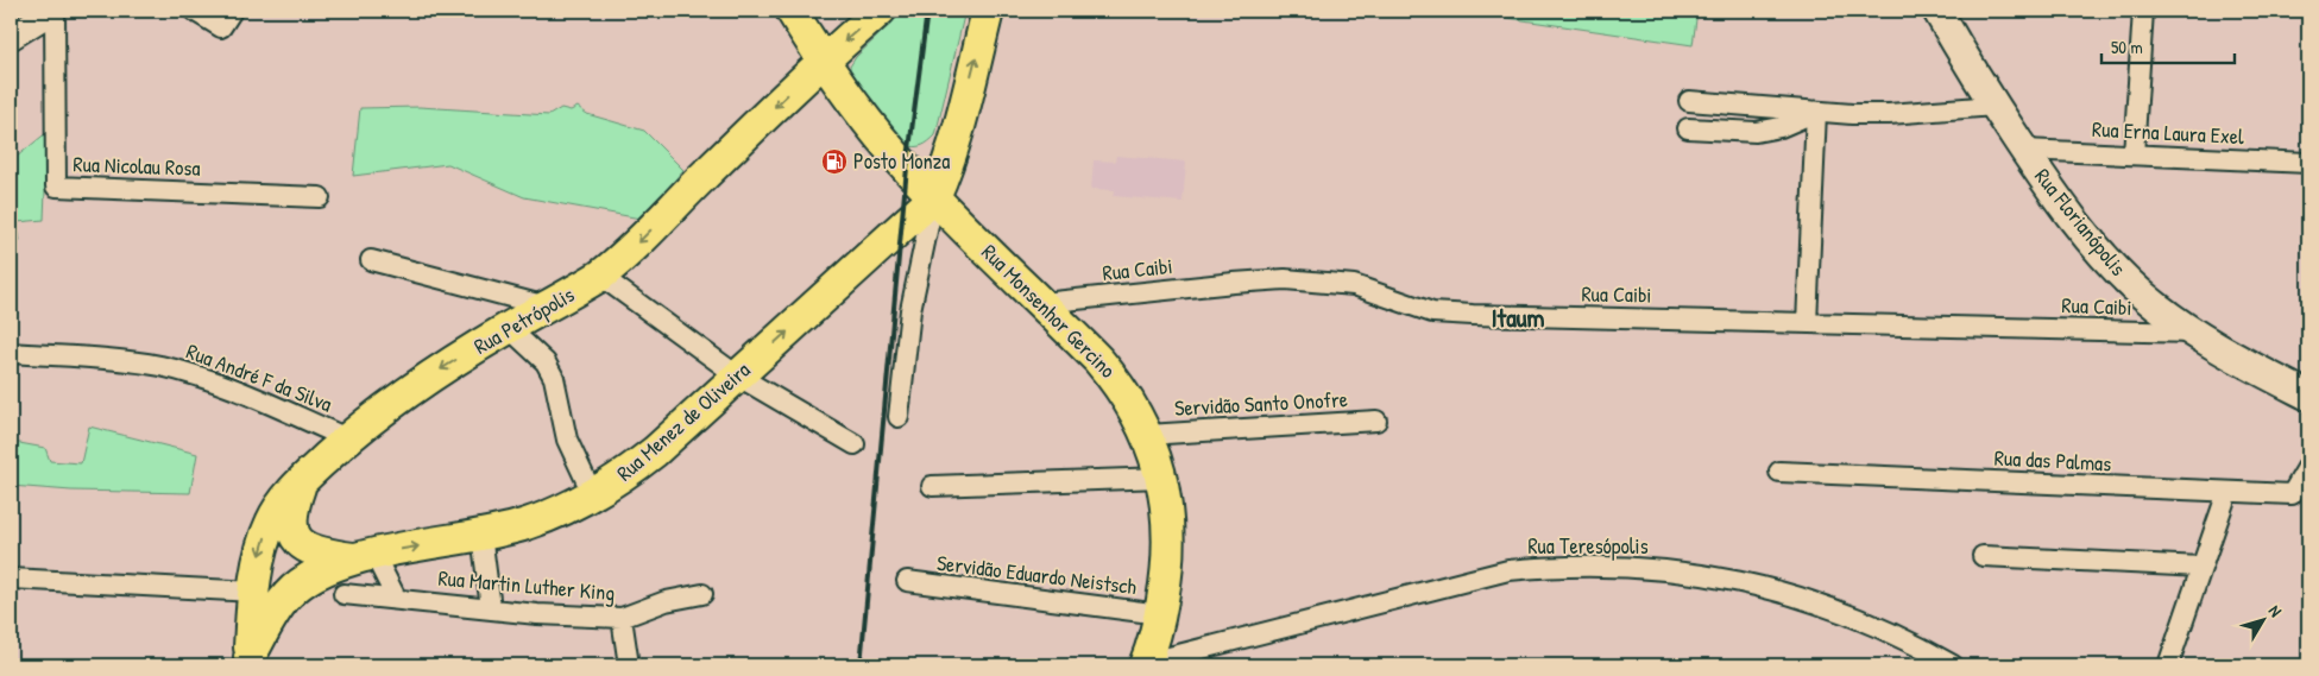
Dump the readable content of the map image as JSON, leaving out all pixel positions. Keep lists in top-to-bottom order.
{
  "streets": {
    "main road": [
      "Rua Florianópolis",
      "Rua Monsenhor Gercino",
      "Rua Petrópolis",
      "Rua Menez de Oliveira"
    ],
    "street": [
      "Rua Erna Laura Exel",
      "Rua Nicolau Rosa",
      "Rua Caibi",
      "Rua André F da Silva",
      "Servidão Santo Onofre",
      "Rua das Palmas",
      "Rua Teresópolis",
      "Servidão Eduardo Neistsch",
      "Rua Martin Luther King"
    ]
  },
  "crossings": [
    ["Rua Erna Laura Exel", "Rua Florianópolis"],
    ["Rua Florianópolis", "Rua Caibi"],
    ["Rua Caibi", "Rua Monsenhor Gercino"],
    ["Rua Monsenhor Gercino", "Rua Petrópolis"],
    ["Rua Monsenhor Gercino", "Servidão Santo Onofre"],
    ["Rua Monsenhor Gercino", "Rua Menez de Oliveira"],
    ["Rua Monsenhor Gercino", "Rua Teresópolis"],
    ["Rua Monsenhor Gercino", "Servidão Eduardo Neistsch"],
    ["Rua Petrópolis", "Rua André F da Silva"],
    ["Rua Petrópolis", "Rua Menez de Oliveira"]
  ],
  "one_way": ["Rua Petrópolis", "Rua Menez de Oliveira"],
  "districts": ["Itaum"],
  "places": {
    "fuel station": ["Posto Monza"]
  },
  "scale_bar": "50 m",
  "north": "top right"
}
